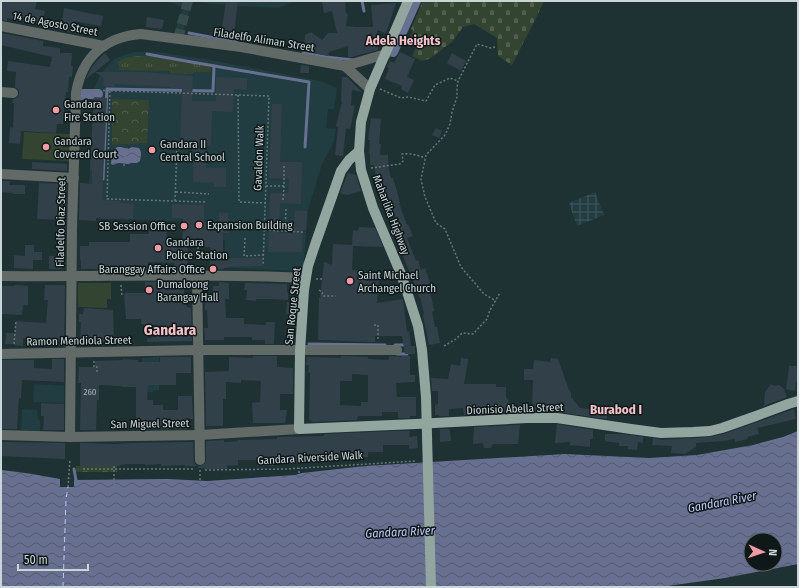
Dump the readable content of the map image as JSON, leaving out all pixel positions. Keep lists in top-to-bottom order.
{
  "streets": {
    "main road": ["Maharlika Highway", "San Roque Street", "Dionisio Abella Street"],
    "street": [
      "14 de Agosto Street",
      "Filadelfo Aliman Street",
      "Filadelfo Diaz Street",
      "Ramon Mendiola Street",
      "San Miguel Street"
    ],
    "path": ["Gavaldon Walk", "Gandara Riverside Walk"]
  },
  "crossings": [
    ["14 de Agosto Street", "Filadelfo Diaz Street"],
    ["Filadelfo Aliman Street", "Maharlika Highway"],
    ["Filadelfo Aliman Street", "Filadelfo Diaz Street"],
    ["Gavaldon Walk", "Filadelfo Diaz Street"],
    ["Maharlika Highway", "San Roque Street"],
    ["Filadelfo Diaz Street", "Ramon Mendiola Street"],
    ["Filadelfo Diaz Street", "San Miguel Street"],
    ["San Roque Street", "Ramon Mendiola Street"],
    ["San Roque Street", "Dionisio Abella Street"],
    ["San Roque Street", "San Miguel Street"],
    ["Dionisio Abella Street", "San Miguel Street"]
  ],
  "districts": ["Adela Heights", "Gandara", "Burabod I"],
  "water": ["Gandara River"],
  "places": [
    "Gandara Fire Station",
    "Gandara Covered Court",
    "Gandara II Central School",
    "Expansion Building",
    "SB Session Office",
    "Gandara Police Station",
    "Baranggay Affairs Office",
    "Saint Michael Archangel Church",
    "Dumaloong Barangay Hall"
  ],
  "house_numbers": ["260"],
  "scale_bar": "50 m",
  "north": "right"
}
